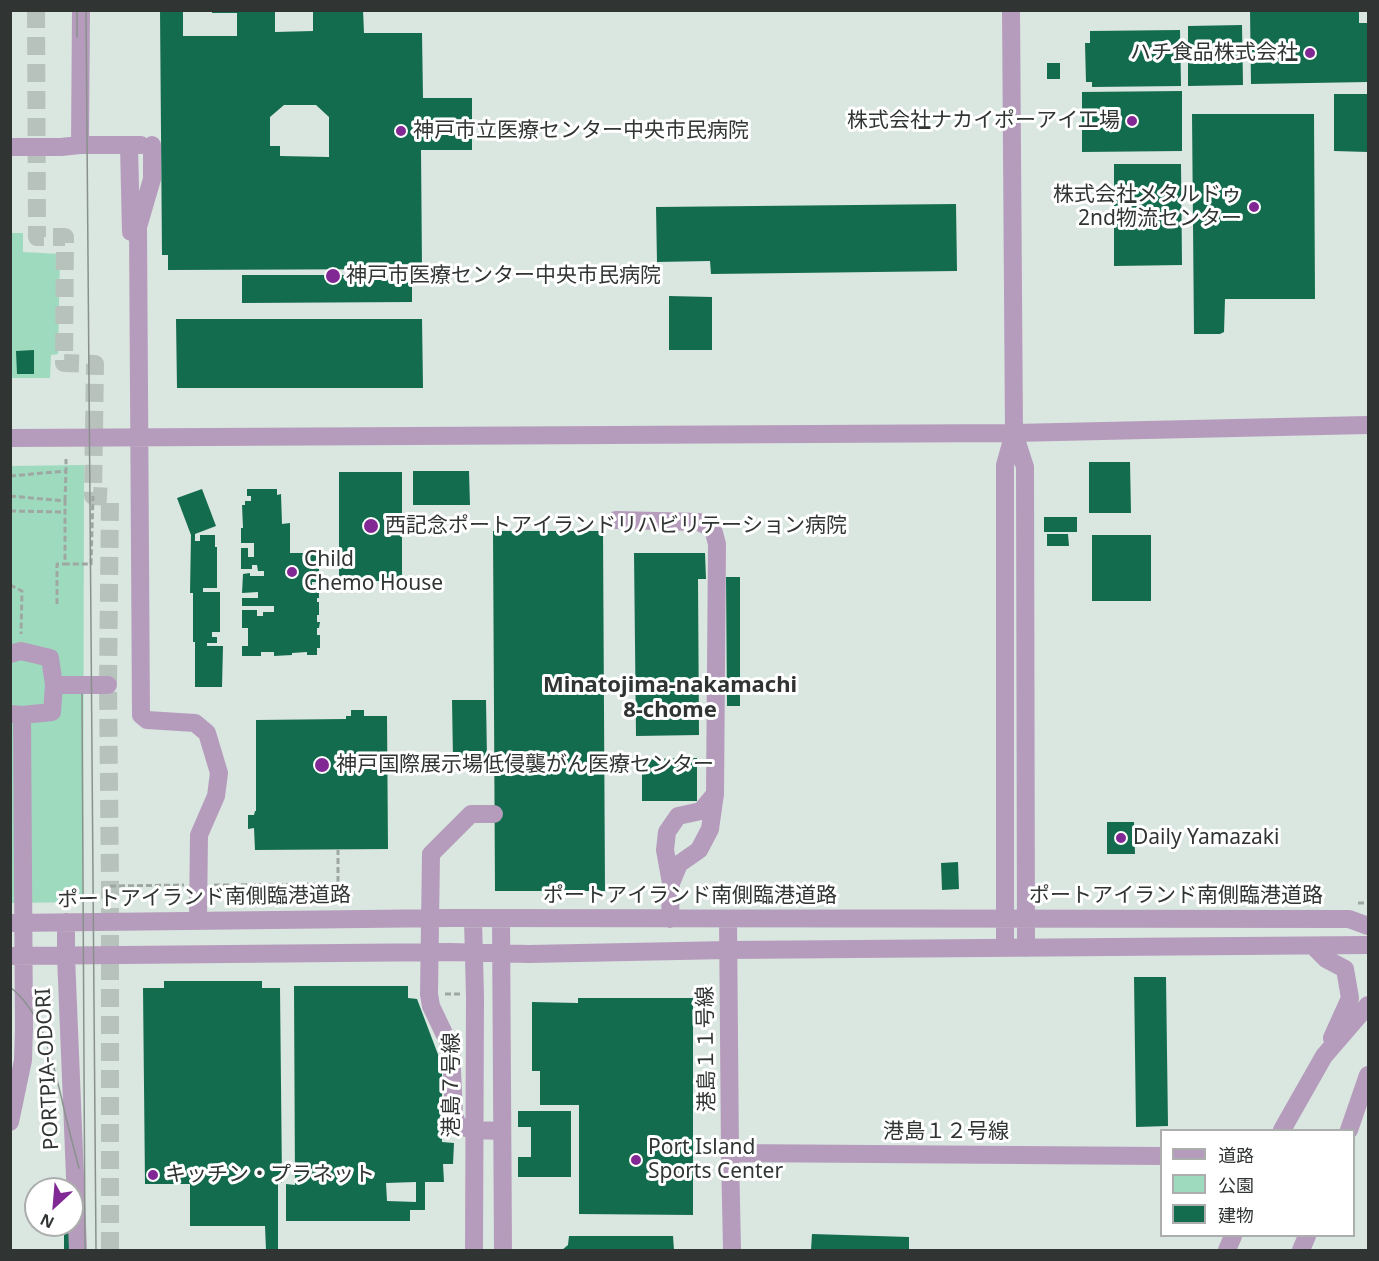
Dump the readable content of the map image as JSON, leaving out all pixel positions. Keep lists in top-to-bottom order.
{
  "streets": {
    "street": [
      "ポートアイランド南側臨港道路",
      "港島１１号線",
      "PORTPIA-ODORI",
      "港島７号線",
      "港島１２号線"
    ]
  },
  "crossings": [
    ["ポートアイランド南側臨港道路", "港島１１号線"],
    ["ポートアイランド南側臨港道路", "PORTPIA-ODORI"],
    ["ポートアイランド南側臨港道路", "港島７号線"],
    ["港島１１号線", "港島１２号線"]
  ],
  "districts": ["Minatojima-nakamachi 8-chome"],
  "places": [
    "ハチ食品株式会社",
    "株式会社ナカイポーアイ工場",
    "神戸市立医療センター中央市民病院",
    "株式会社メタルドゥ 2nd物流センター",
    "神戸市医療センター中央市民病院",
    "西記念ポートアイランドリハビリテーション病院",
    "Child Chemo House",
    "神戸国際展示場低侵襲がん医療センター",
    "Daily Yamazaki",
    "Port Island Sports Center",
    "キッチン・プラネット"
  ],
  "legend": ["道路", "公園", "建物"],
  "north": "bottom left"
}
